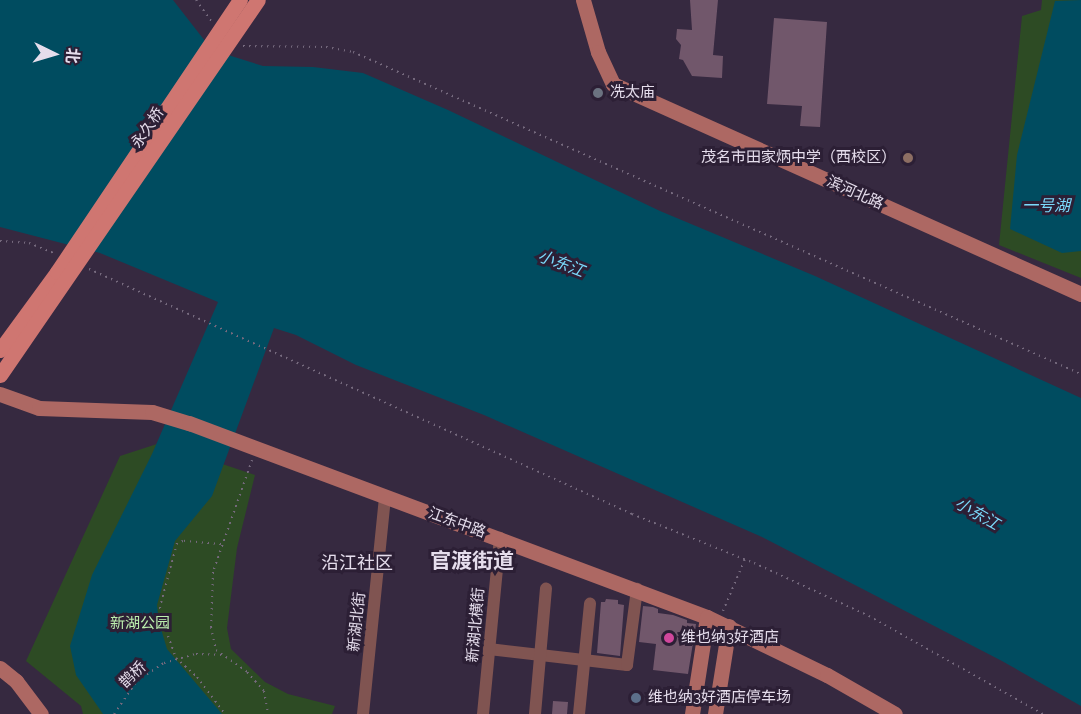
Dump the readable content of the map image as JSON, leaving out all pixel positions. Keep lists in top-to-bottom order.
{
  "streets": {
    "main road": ["永久桥"],
    "street": [
      "滨河北路",
      "江东中路",
      "新湖北街",
      "新湖北横街"
    ],
    "path": ["鹊桥"]
  },
  "crossings": [
    ["江东中路", "新湖北街"],
    ["江东中路", "新湖北横街"]
  ],
  "districts": ["官渡街道", "沿江社区"],
  "water": ["一号湖", "小东江"],
  "parks": ["新湖公园"],
  "places": [
    "冼太庙",
    "茂名市田家炳中学（西校区）",
    "维也纳3好酒店",
    "维也纳3好酒店停车场"
  ],
  "north": "right"
}
